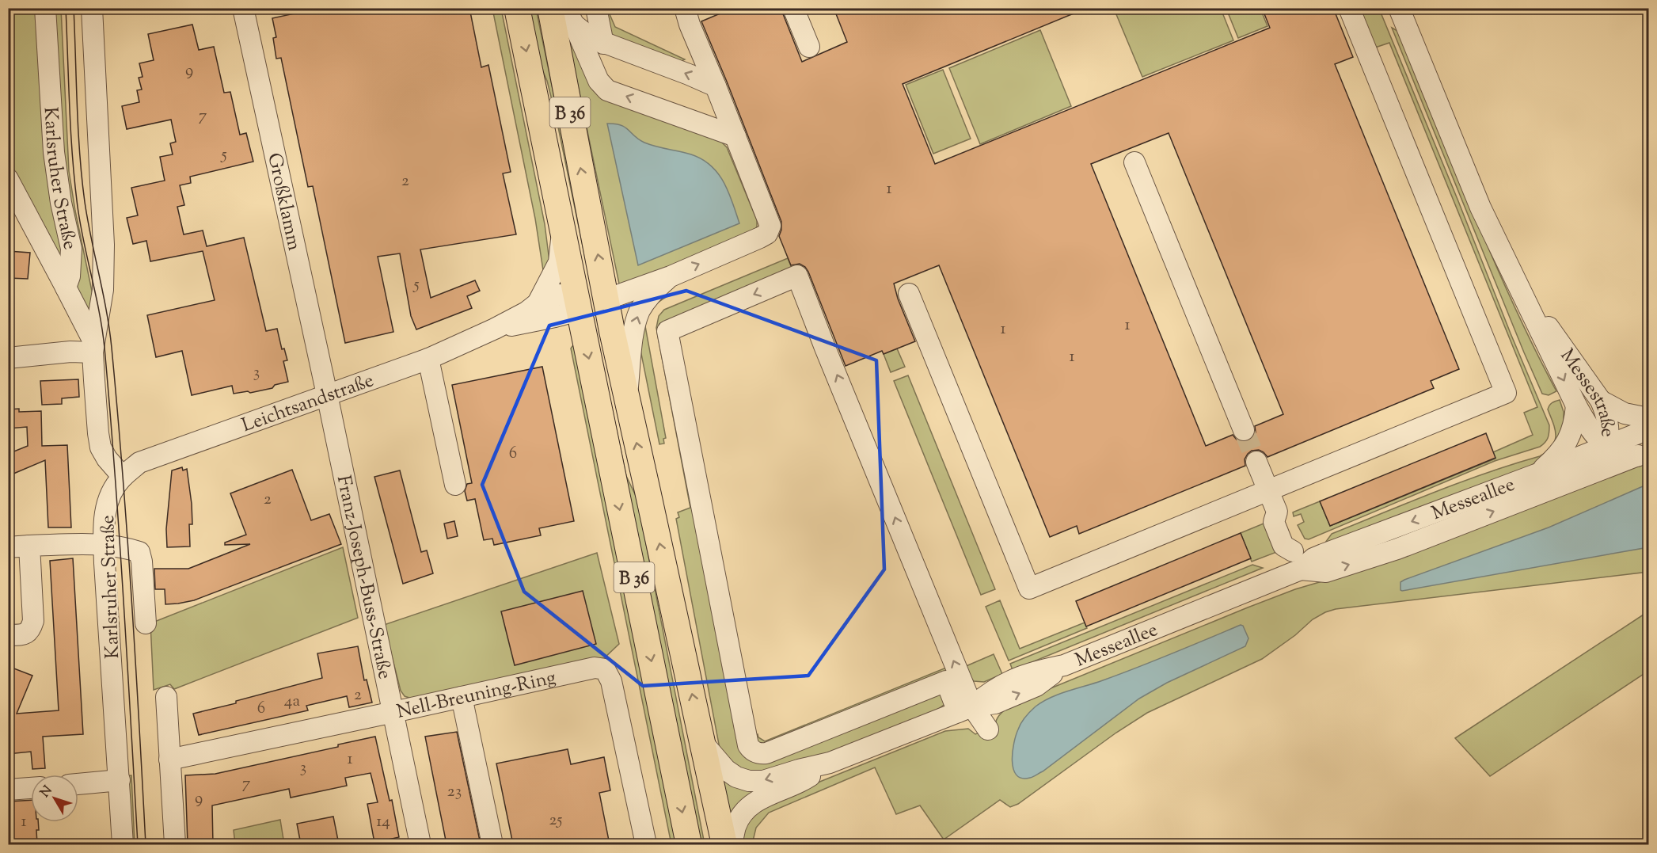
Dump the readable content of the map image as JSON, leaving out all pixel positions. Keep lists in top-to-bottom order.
{
  "streets": {
    "main road": ["B 36"],
    "street": [
      "Karlsruher Straße",
      "Großklamm",
      "Messestraße",
      "Leichtsandstraße",
      "Messeallee",
      "Franz-Joseph-Buss-Straße",
      "Nell-Breuning-Ring"
    ]
  },
  "crossings": [
    ["B 36", "Leichtsandstraße"],
    ["B 36", "Messeallee"],
    ["Karlsruher Straße", "Leichtsandstraße"],
    ["Großklamm", "Leichtsandstraße"],
    ["Großklamm", "Franz-Joseph-Buss-Straße"],
    ["Messestraße", "Messeallee"],
    ["Leichtsandstraße", "Franz-Joseph-Buss-Straße"],
    ["Franz-Joseph-Buss-Straße", "Nell-Breuning-Ring"]
  ],
  "house_numbers": [
    "9",
    "7",
    "5",
    "2",
    "1",
    "5",
    "1",
    "1",
    "1",
    "3",
    "6",
    "2",
    "2",
    "4a",
    "6",
    "1",
    "3",
    "7",
    "23",
    "9",
    "25",
    "1",
    "14"
  ],
  "north": "top left"
}
